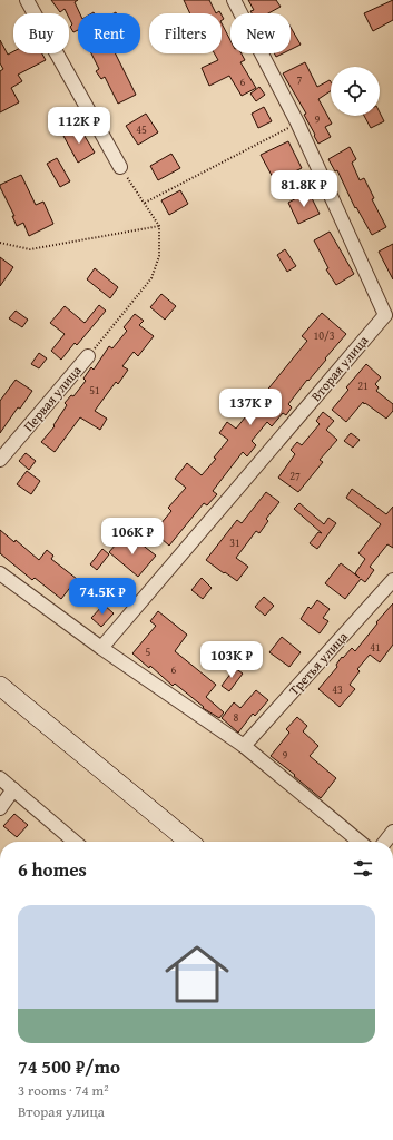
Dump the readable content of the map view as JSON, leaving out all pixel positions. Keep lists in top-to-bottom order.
{
  "streets": {
    "street": ["Вторая улица", "Первая улица", "Третья улица"]
  },
  "house_numbers": [
    "7",
    "6",
    "9",
    "45",
    "10/3",
    "21",
    "51",
    "27",
    "31",
    "41",
    "5",
    "6",
    "43",
    "8",
    "9"
  ],
  "page": {
    "chip": [
      "Buy",
      "Rent",
      "Filters",
      "New"
    ],
    "price": [
      "112K ₽",
      "81.8K ₽",
      "137K ₽",
      "106K ₽",
      "74.5K ₽",
      "103K ₽"
    ],
    "heading": "6 homes",
    "list": [
      {
        "name": "74 500 ₽/mo",
        "note": "3 rooms · 74 m² · Вторая улица"
      }
    ]
  }
}
